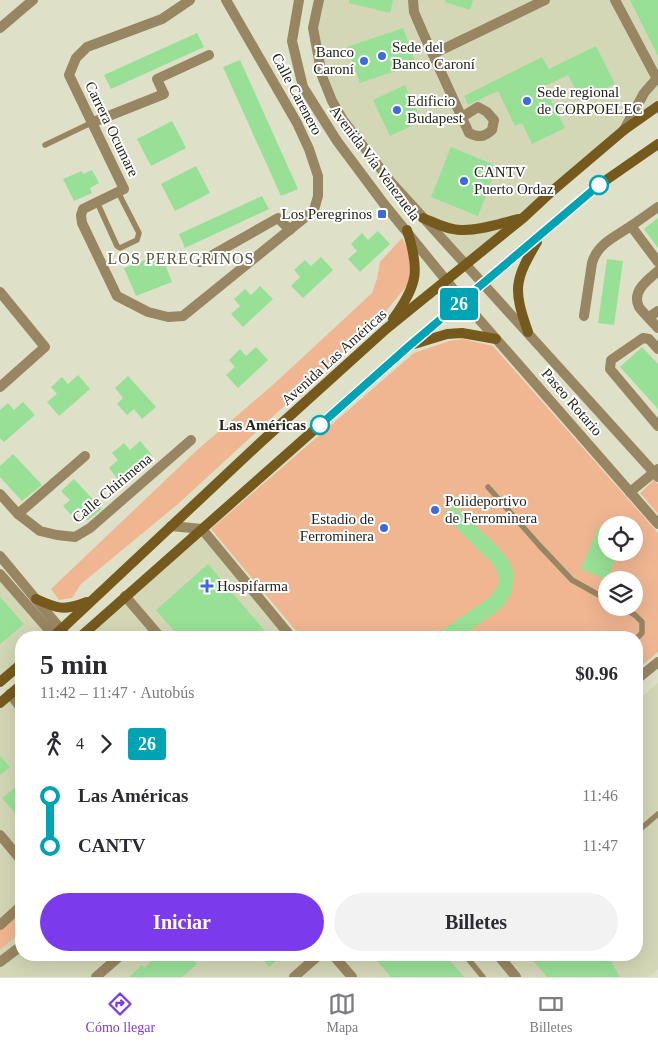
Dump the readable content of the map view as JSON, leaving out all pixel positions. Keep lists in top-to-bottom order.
{
  "streets": {
    "main road": ["Avenida Las Américas"],
    "street": [
      "Calle Carenero",
      "Carrera Ocumare",
      "Avenida Vía Venezuela",
      "Paseo Rotario",
      "Calle Chirimena"
    ]
  },
  "crossings": [
    ["Calle Carenero", "Carrera Ocumare"],
    ["Avenida Vía Venezuela", "Avenida Las Américas"],
    ["Avenida Vía Venezuela", "Paseo Rotario"]
  ],
  "districts": ["LOS PEREGRINOS"],
  "places": {
    "other": [
      "Sede del Banco Caroní",
      "Banco Caroní",
      "Sede regional de CORPOELEC",
      "Edificio Budapest",
      "CANTV Puerto Ordaz",
      "Las Américas",
      "Polideportivo de Ferrominera",
      "Estadio de Ferrominera"
    ],
    "transit": ["Los Peregrinos"],
    "health": ["Hospifarma"]
  },
  "lines": ["bus line 26"],
  "page": {
    "on_map": "26",
    "heading": ["5 min", "11:42 – 11:47 · Autobús", "$0.96"],
    "legs": ["4", "26"],
    "list": [
      {
        "name": "Las Américas",
        "value": "11:46"
      },
      {
        "name": "CANTV",
        "value": "11:47"
      }
    ],
    "buttons": ["Iniciar", "Billetes"],
    "tabs": ["Cómo llegar", "Mapa", "Billetes"]
  }
}
